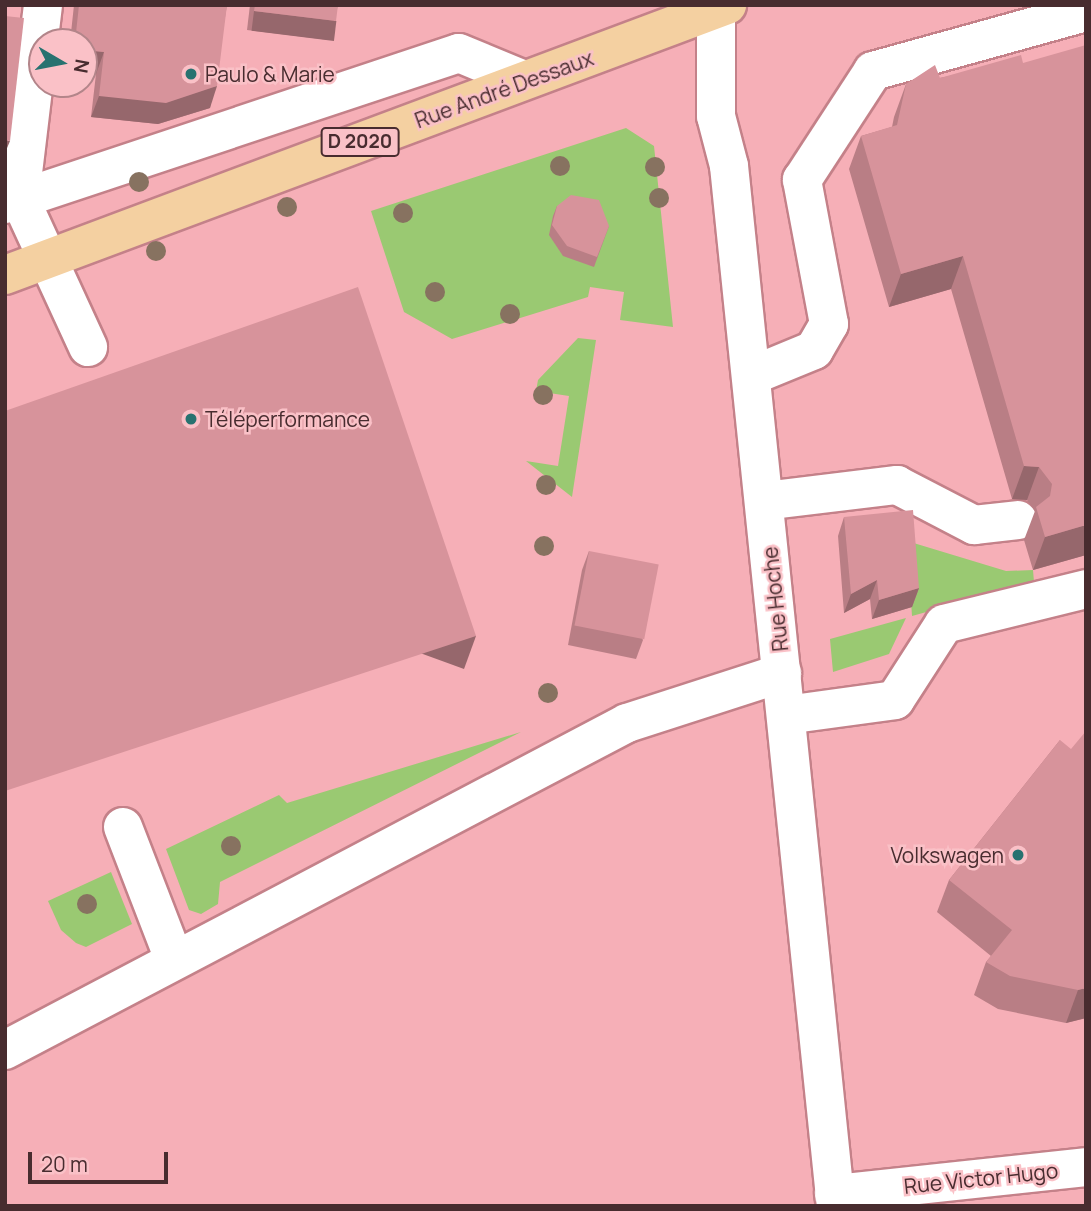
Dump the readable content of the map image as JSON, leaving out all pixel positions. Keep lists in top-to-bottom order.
{
  "streets": {
    "main road": ["Rue André Dessaux", "D 2020"],
    "street": ["Rue Hoche", "Rue Victor Hugo"]
  },
  "crossings": [
    ["Rue André Dessaux", "Rue Hoche"],
    ["Rue Hoche", "Rue Victor Hugo"]
  ],
  "places": ["Paulo & Marie", "Téléperformance", "Volkswagen"],
  "scale_bar": "20 m",
  "north": "right"
}
